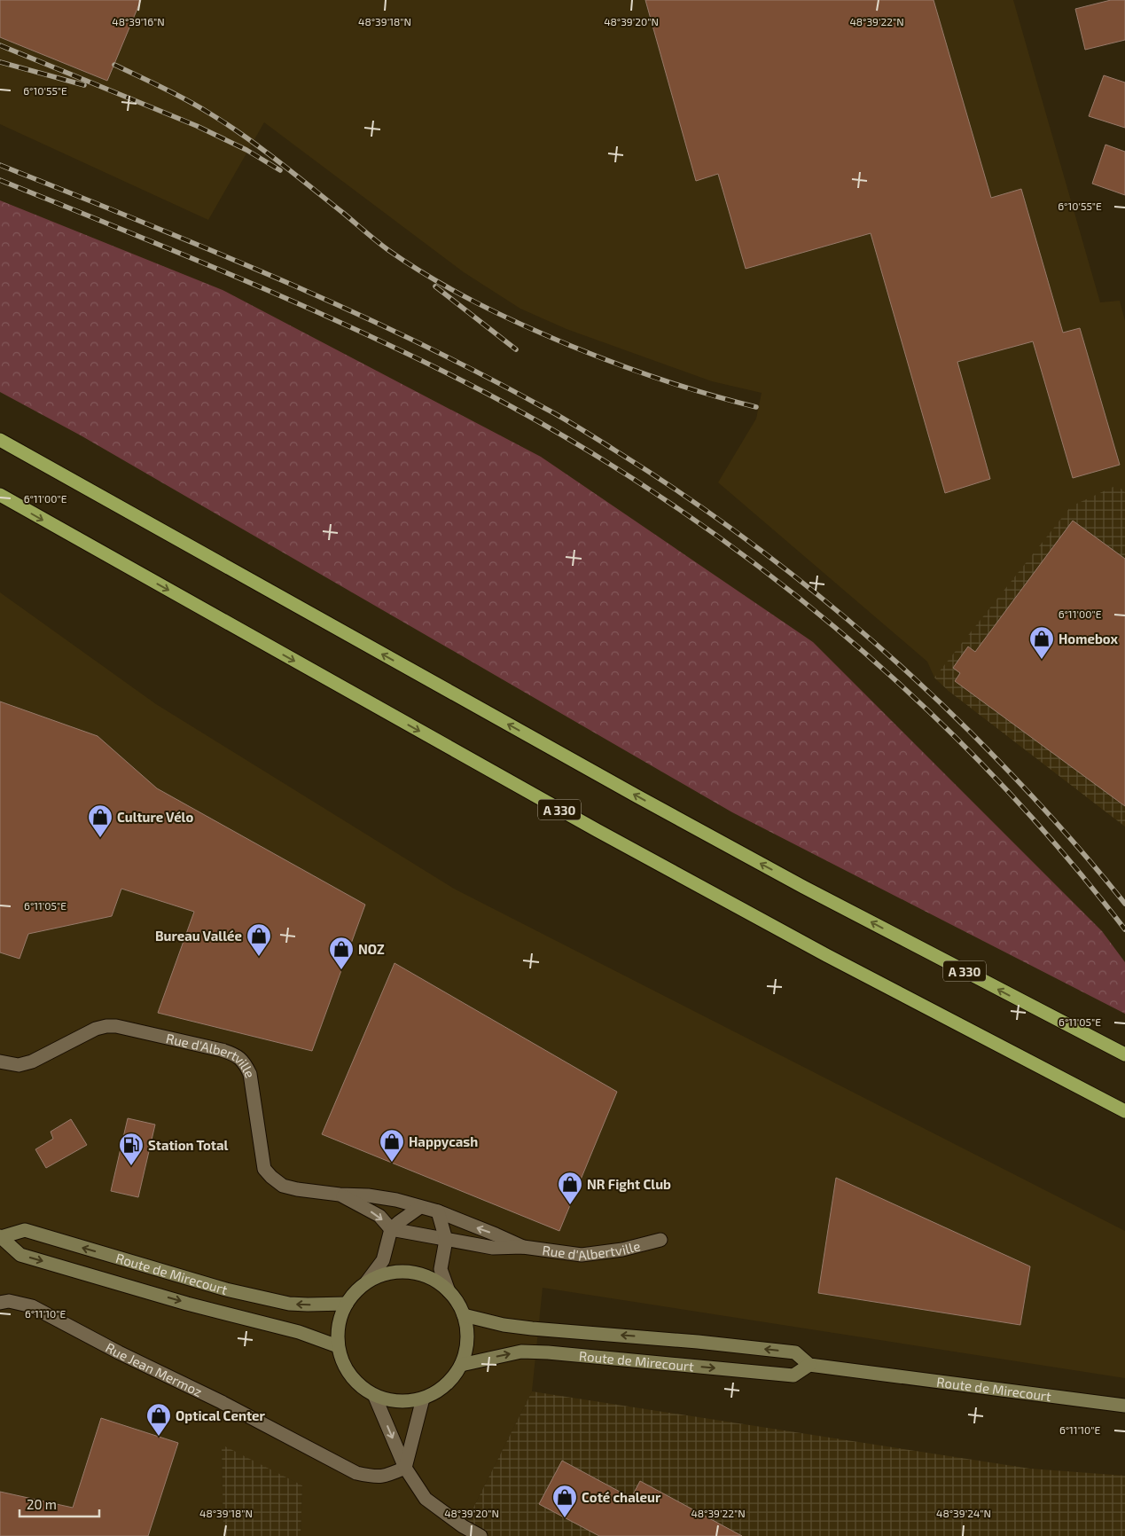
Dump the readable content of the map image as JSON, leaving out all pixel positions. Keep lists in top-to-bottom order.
{
  "streets": {
    "highway": ["A 330"],
    "main road": ["Route de Mirecourt"],
    "street": ["Rue d'Albertville", "Rue Jean Mermoz"]
  },
  "places": {
    "shop": [
      "Homebox",
      "Culture Vélo",
      "Bureau Vallée",
      "NOZ",
      "Happycash",
      "NR Fight Club",
      "Optical Center",
      "Coté chaleur"
    ],
    "fuel station": ["Station Total"]
  },
  "scale_bar": "20 m",
  "coordinates": [
    "48°39'16\"N",
    "48°39'18\"N",
    "48°39'20\"N",
    "48°39'22\"N",
    "6°10'55\"E",
    "6°11'00\"E",
    "6°11'05\"E",
    "6°11'10\"E",
    "48°39'24\"N"
  ]
}
